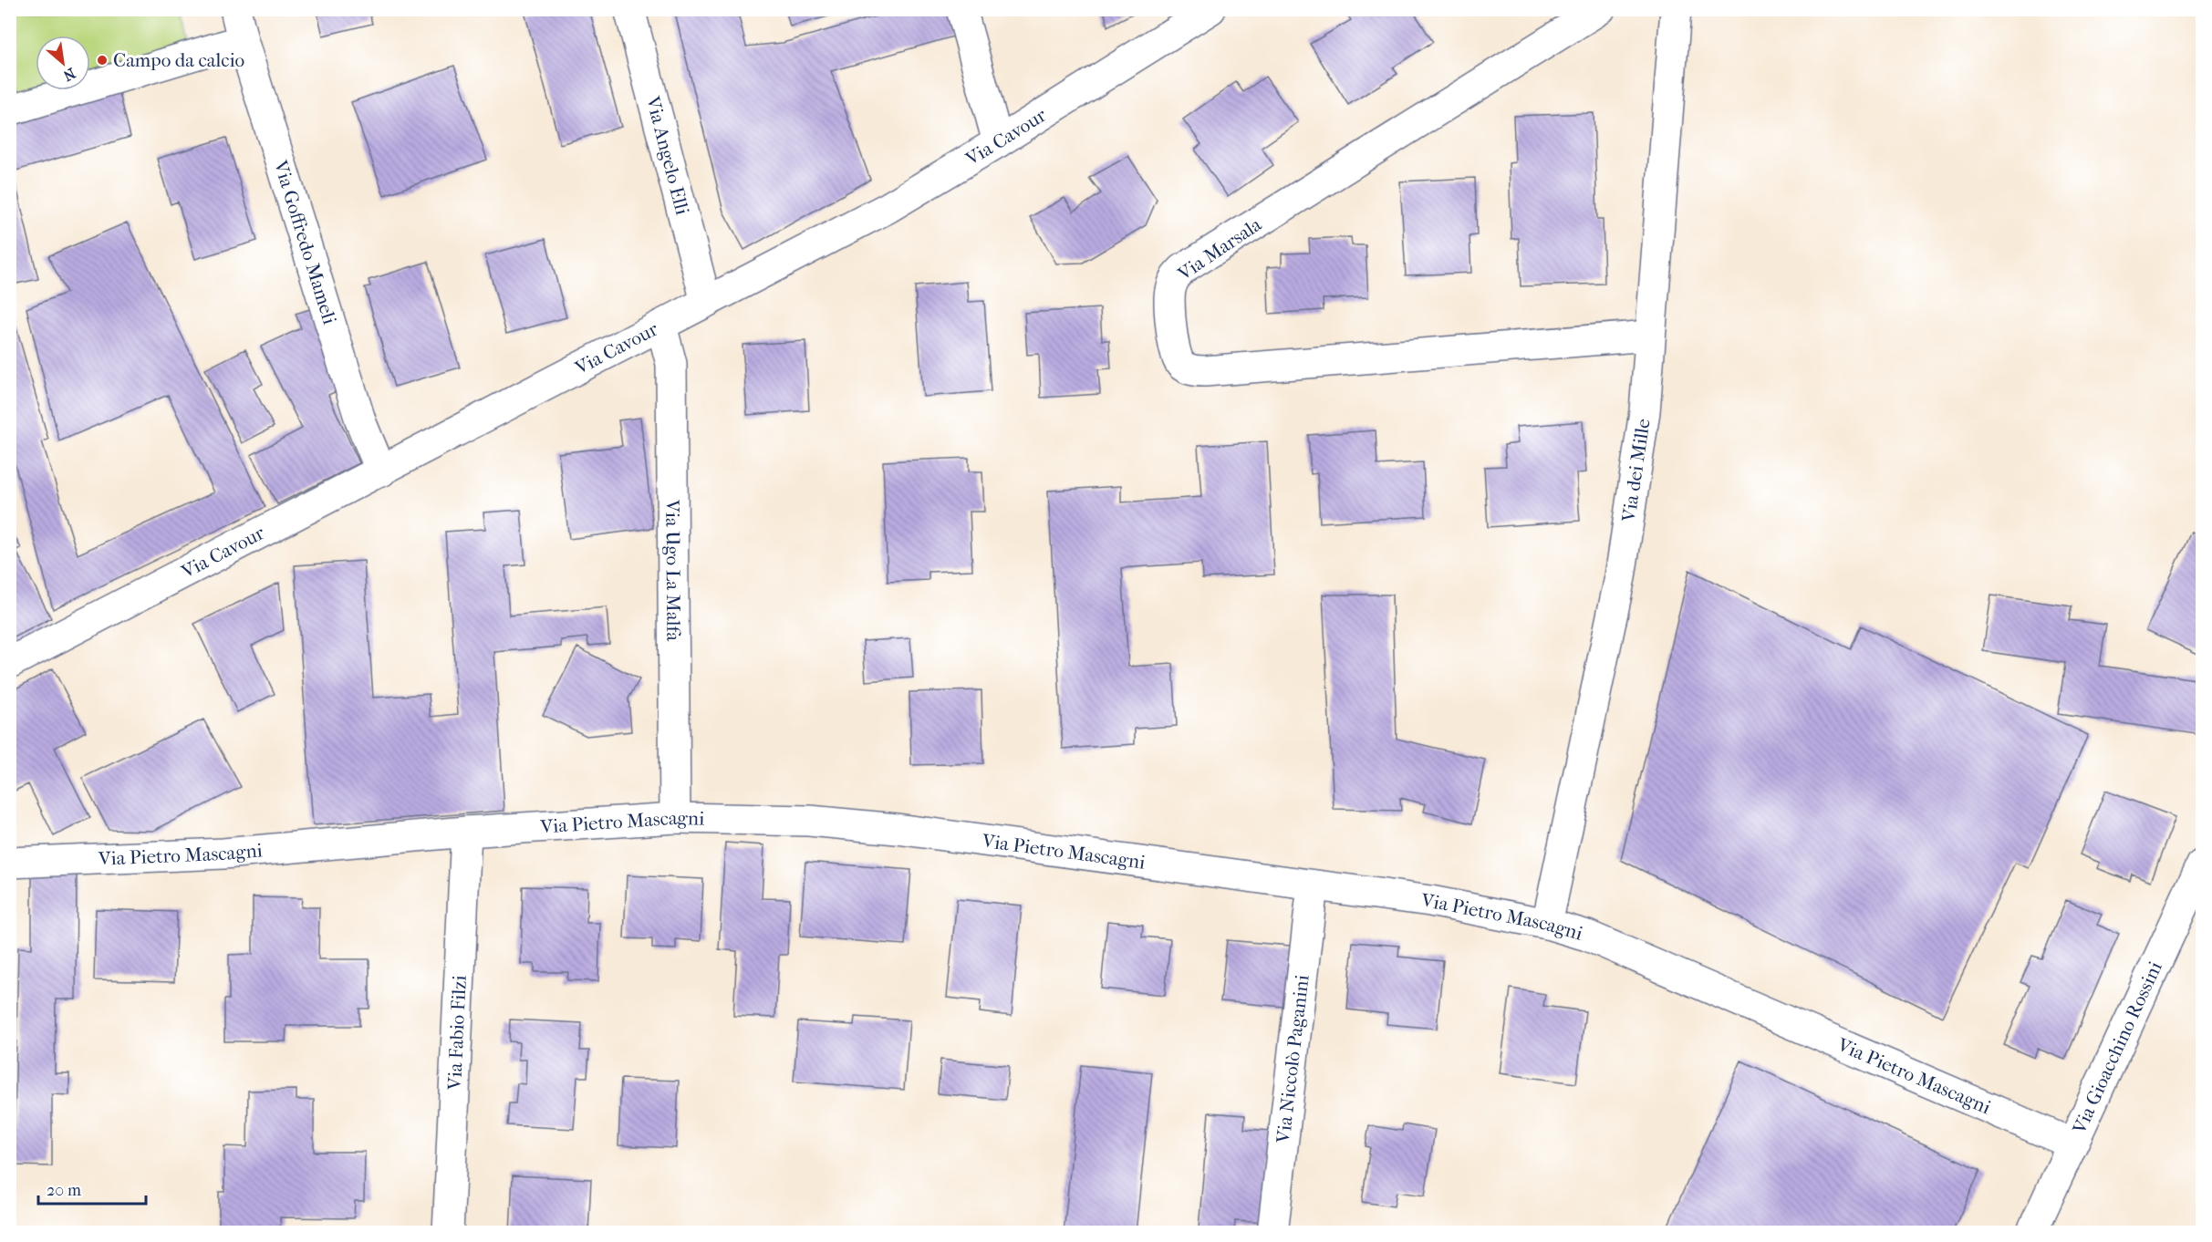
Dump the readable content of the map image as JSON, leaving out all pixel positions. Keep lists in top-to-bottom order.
{
  "streets": {
    "street": [
      "Via Cavour",
      "Via Angelo Elli",
      "Via Goffredo Mameli",
      "Via Marsala",
      "Via dei Mille",
      "Via Ugo La Malfa",
      "Via Pietro Mascagni",
      "Via Fabio Filzi",
      "Via Gioacchino Rossini",
      "Via Niccolò Paganini"
    ]
  },
  "crossings": [
    ["Via Cavour", "Via Angelo Elli"],
    ["Via Cavour", "Via Goffredo Mameli"],
    ["Via Cavour", "Via Ugo La Malfa"],
    ["Via Marsala", "Via dei Mille"],
    ["Via dei Mille", "Via Pietro Mascagni"],
    ["Via Ugo La Malfa", "Via Pietro Mascagni"],
    ["Via Pietro Mascagni", "Via Fabio Filzi"],
    ["Via Pietro Mascagni", "Via Gioacchino Rossini"],
    ["Via Pietro Mascagni", "Via Niccolò Paganini"]
  ],
  "places": ["Campo da calcio"],
  "scale_bar": "20 m",
  "north": "bottom right"
}
